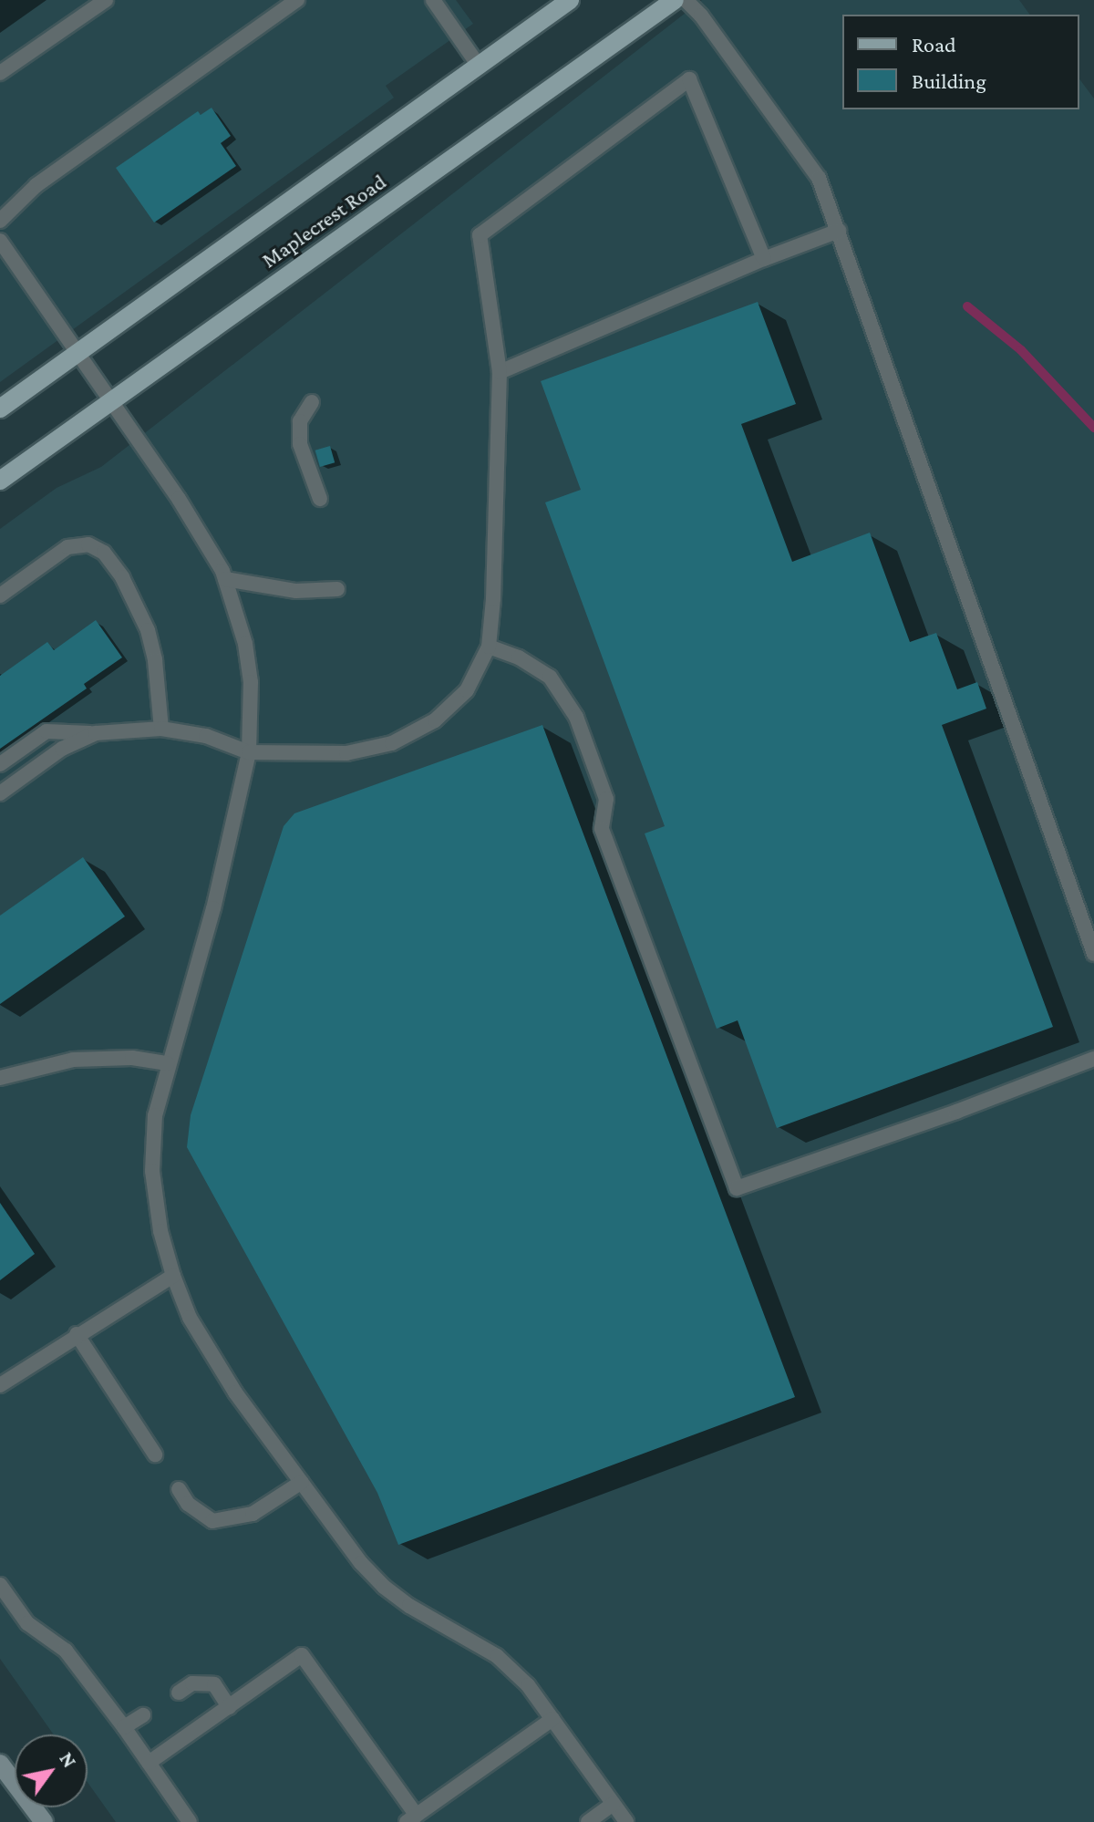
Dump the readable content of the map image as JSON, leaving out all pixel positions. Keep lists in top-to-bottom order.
{
  "streets": {
    "main road": ["Maplecrest Road"]
  },
  "legend": ["Road", "Building"],
  "north": "top right"
}
